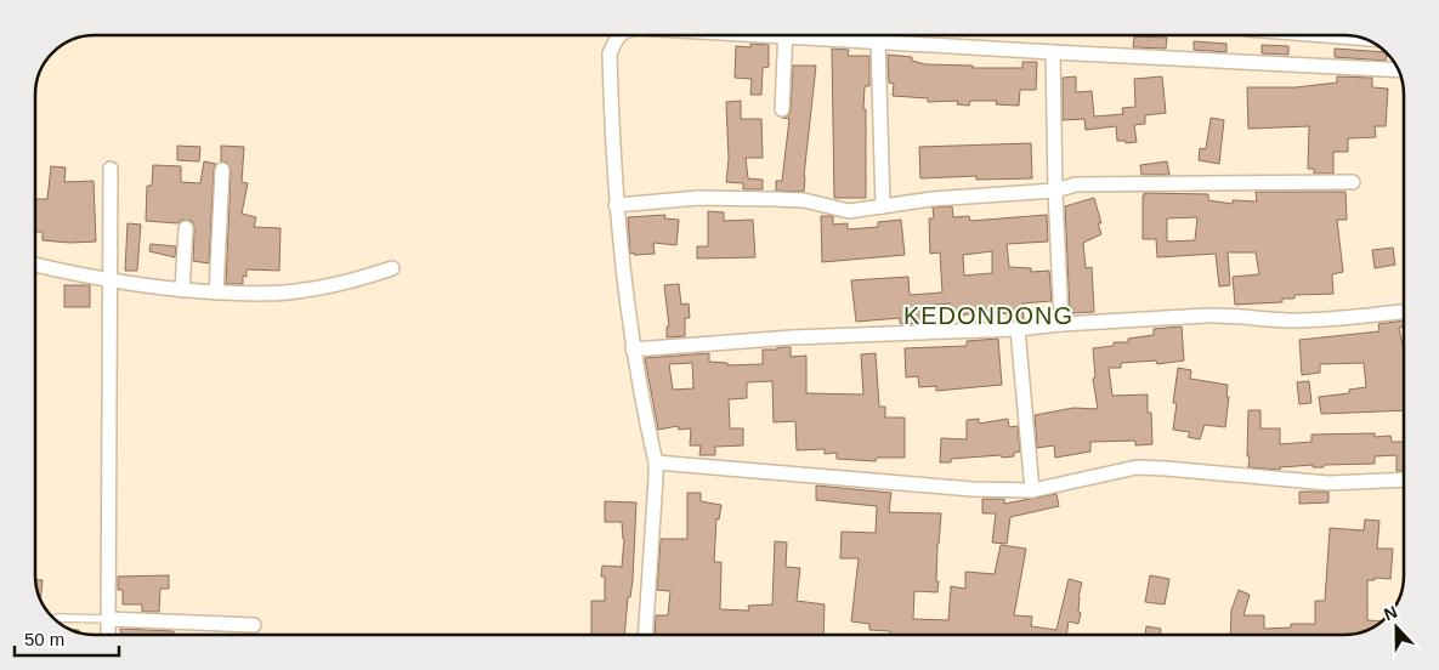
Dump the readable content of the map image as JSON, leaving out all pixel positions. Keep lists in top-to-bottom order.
{
  "districts": ["KEDONDONG"],
  "scale_bar": "50 m",
  "north": "top"
}
